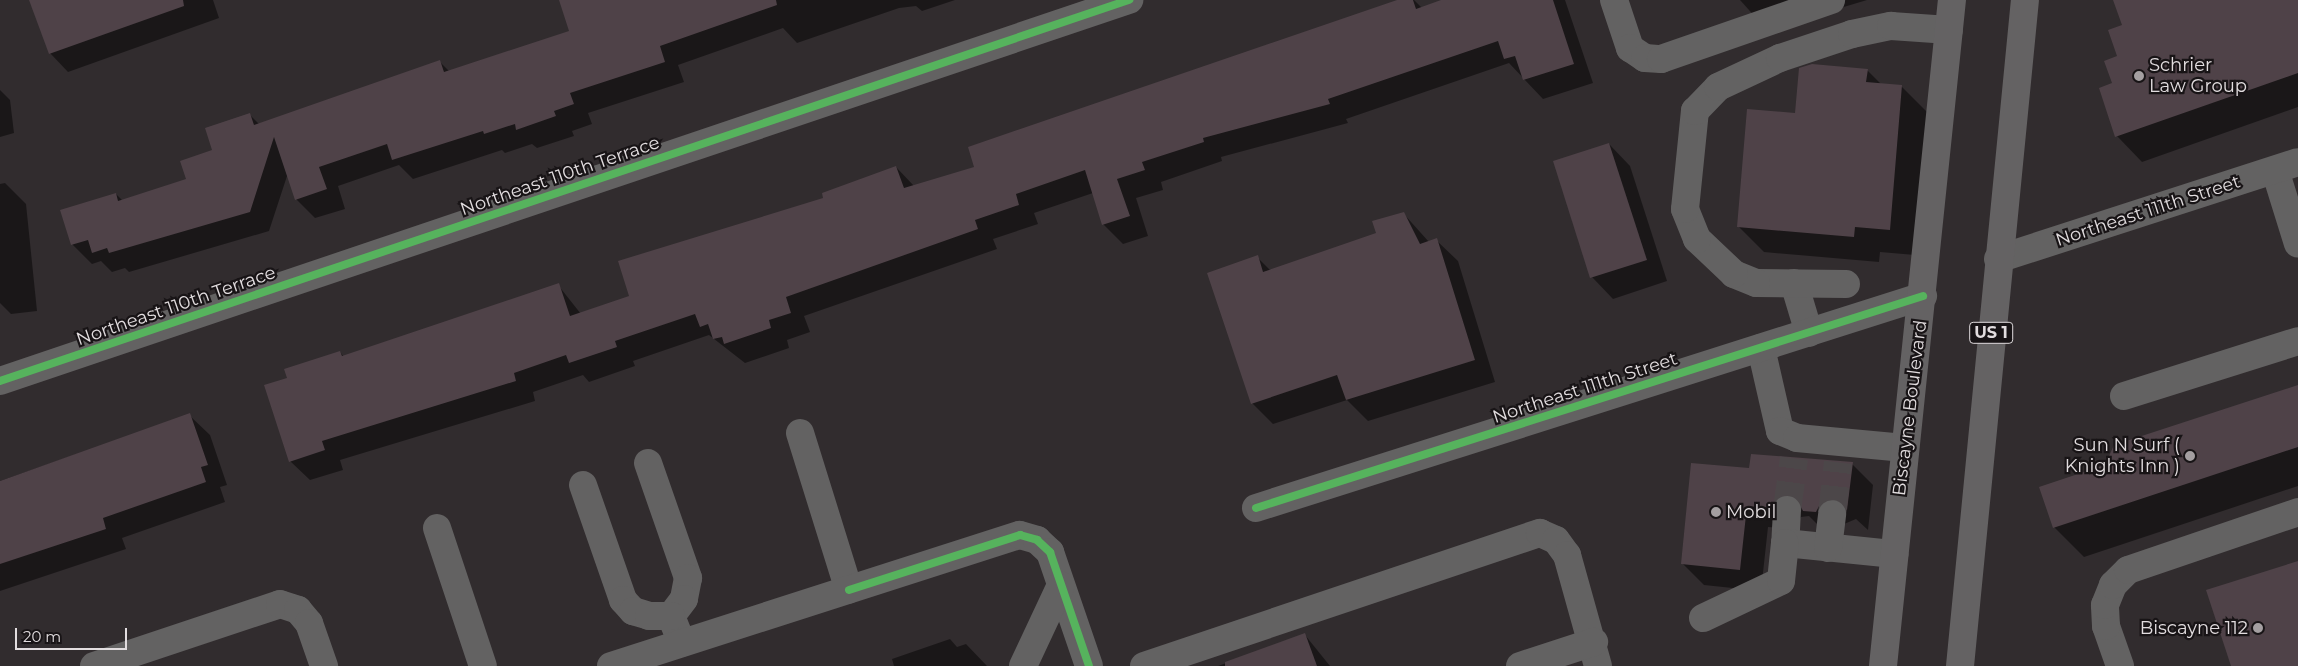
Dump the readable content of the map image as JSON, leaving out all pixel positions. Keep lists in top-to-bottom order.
{
  "streets": {
    "main road": ["US 1", "Biscayne Boulevard"],
    "street": ["Northeast 110th Terrace", "Northeast 111th Street"]
  },
  "crossings": [
    ["Northeast 111th Street", "US 1"],
    ["Northeast 111th Street", "Biscayne Boulevard"]
  ],
  "places": [
    "Schrier Law Group",
    "Sun N Surf ( Knights Inn )",
    "Mobil",
    "Biscayne 112"
  ],
  "scale_bar": "20 m"
}
